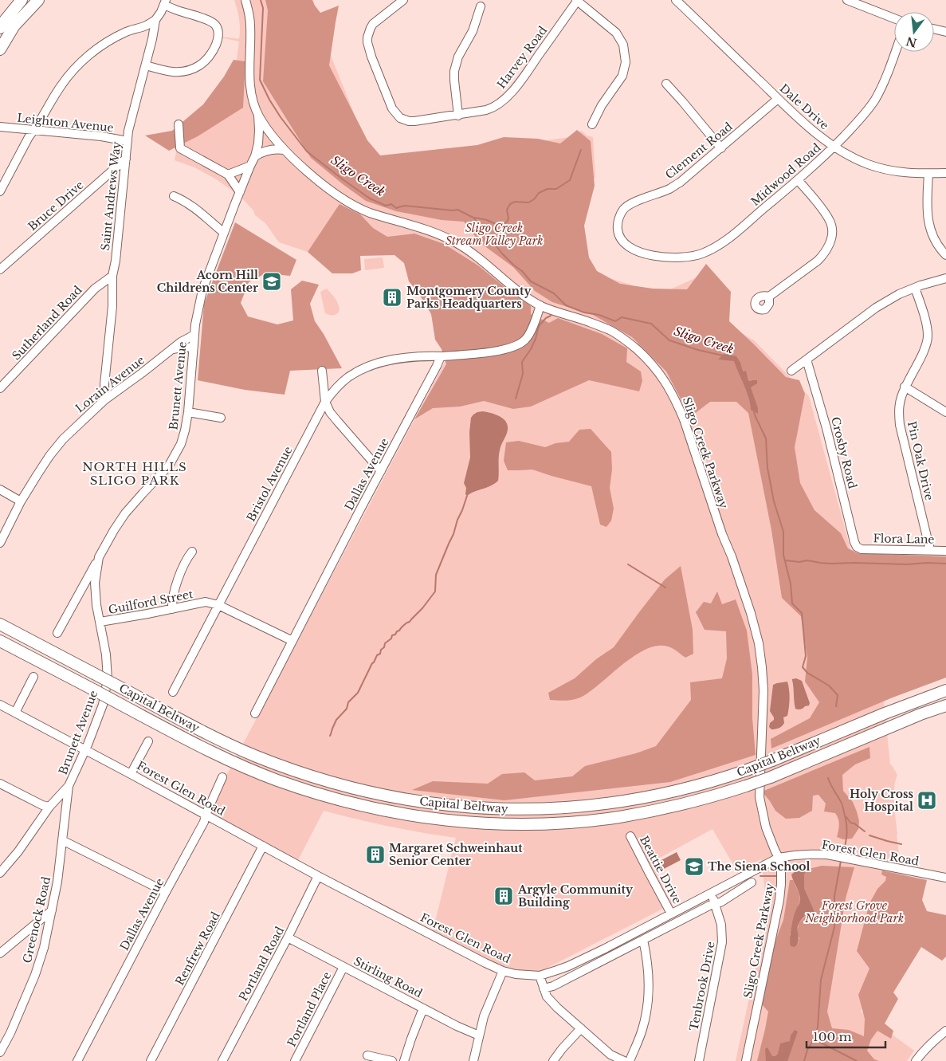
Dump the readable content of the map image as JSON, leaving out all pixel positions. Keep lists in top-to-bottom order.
{
  "streets": {
    "highway": ["Capital Beltway"],
    "street": [
      "Harvey Road",
      "Dale Drive",
      "Leighton Avenue",
      "Clement Road",
      "Midwood Road",
      "Saint Andrews Way",
      "Bruce Drive",
      "Sutherland Road",
      "Lorain Avenue",
      "Brunett Avenue",
      "Sligo Creek Parkway",
      "Crosby Road",
      "Pin Oak Drive",
      "Dallas Avenue",
      "Bristol Avenue",
      "Flora Lane",
      "Guilford Street",
      "Forest Glen Road",
      "Beattie Drive",
      "Greenock Road",
      "Renfrew Road",
      "Portland Road",
      "Stirling Road",
      "Tenbrook Drive",
      "Portland Place"
    ]
  },
  "crossings": [
    ["Dale Drive", "Clement Road"],
    ["Dale Drive", "Midwood Road"],
    ["Leighton Avenue", "Saint Andrews Way"],
    ["Clement Road", "Midwood Road"],
    ["Saint Andrews Way", "Bruce Drive"],
    ["Saint Andrews Way", "Sutherland Road"],
    ["Saint Andrews Way", "Lorain Avenue"],
    ["Lorain Avenue", "Brunett Avenue"],
    ["Brunett Avenue", "Sligo Creek Parkway"],
    ["Brunett Avenue", "Guilford Street"],
    ["Brunett Avenue", "Forest Glen Road"],
    ["Brunett Avenue", "Greenock Road"],
    ["Sligo Creek Parkway", "Forest Glen Road"],
    ["Crosby Road", "Flora Lane"],
    ["Pin Oak Drive", "Flora Lane"],
    ["Dallas Avenue", "Bristol Avenue"],
    ["Dallas Avenue", "Guilford Street"],
    ["Dallas Avenue", "Forest Glen Road"],
    ["Bristol Avenue", "Guilford Street"],
    ["Forest Glen Road", "Beattie Drive"],
    ["Forest Glen Road", "Renfrew Road"],
    ["Forest Glen Road", "Portland Road"],
    ["Forest Glen Road", "Tenbrook Drive"],
    ["Portland Road", "Stirling Road"],
    ["Stirling Road", "Portland Place"]
  ],
  "districts": ["NORTH HILLS SLIGO PARK"],
  "water": ["Sligo Creek"],
  "parks": ["Sligo Creek Stream Valley Park", "Forest Grove Neighborhood Park"],
  "places": {
    "school or university": ["Acorn Hill Childrens Center", "The Siena School"],
    "building": ["Montgomery County Parks Headquarters", "Margaret Schweinhaut Senior Center", "Argyle Community Building"],
    "hospital": ["Holy Cross Hospital"]
  },
  "scale_bar": "100 m",
  "north": "bottom"
}
